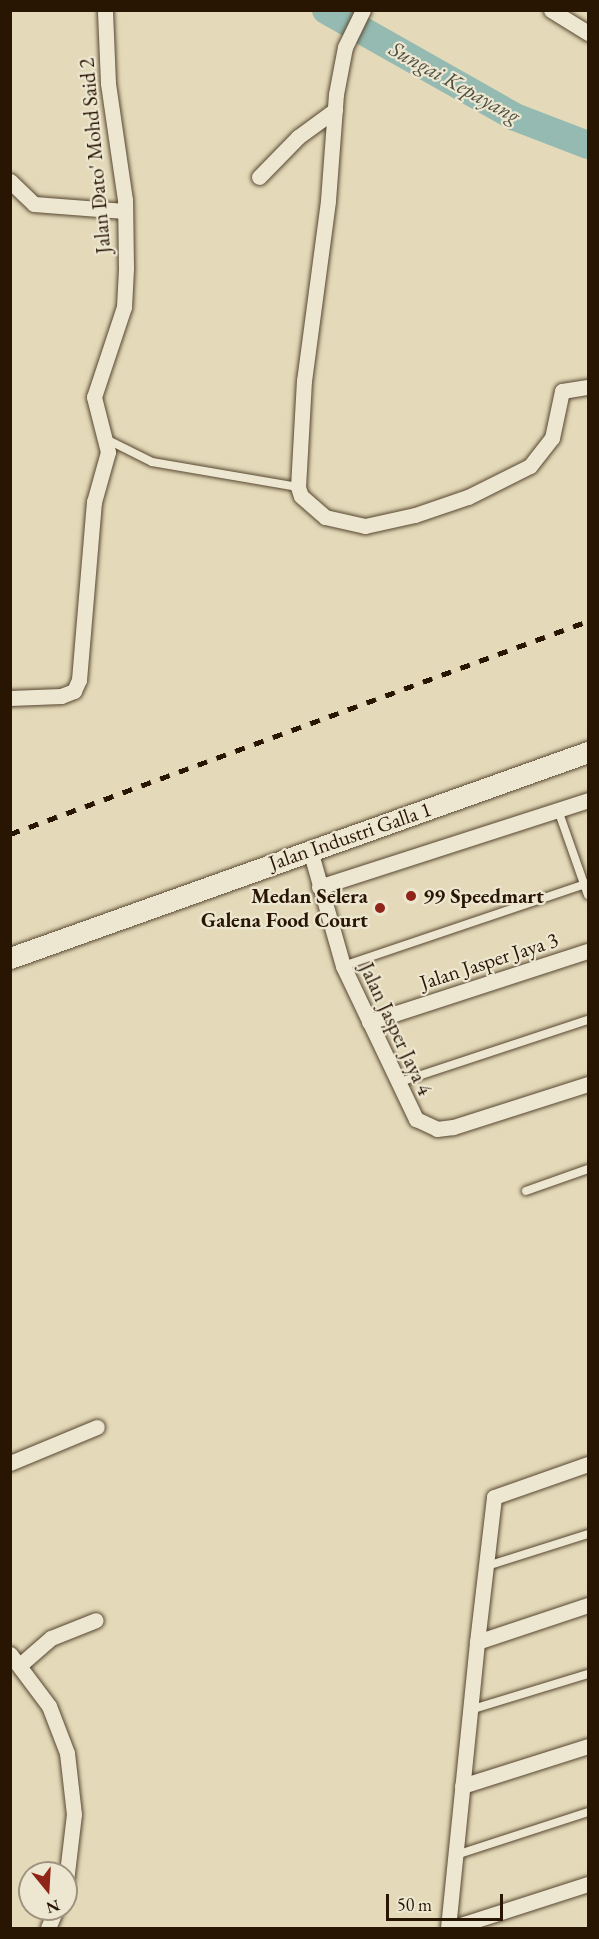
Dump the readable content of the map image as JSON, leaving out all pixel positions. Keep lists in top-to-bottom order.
{
  "streets": {
    "main road": ["Jalan Industri Galla 1"],
    "street": ["Jalan Dato' Mohd Said 2", "Jalan Jasper Jaya 3", "Jalan Jasper Jaya 4"]
  },
  "crossings": [
    ["Jalan Industri Galla 1", "Jalan Jasper Jaya 4"],
    ["Jalan Jasper Jaya 3", "Jalan Jasper Jaya 4"]
  ],
  "water": ["Sungai Kepayang"],
  "places": ["99 Speedmart", "Medan Selera Galena Food Court"],
  "scale_bar": "50 m",
  "north": "bottom"
}
